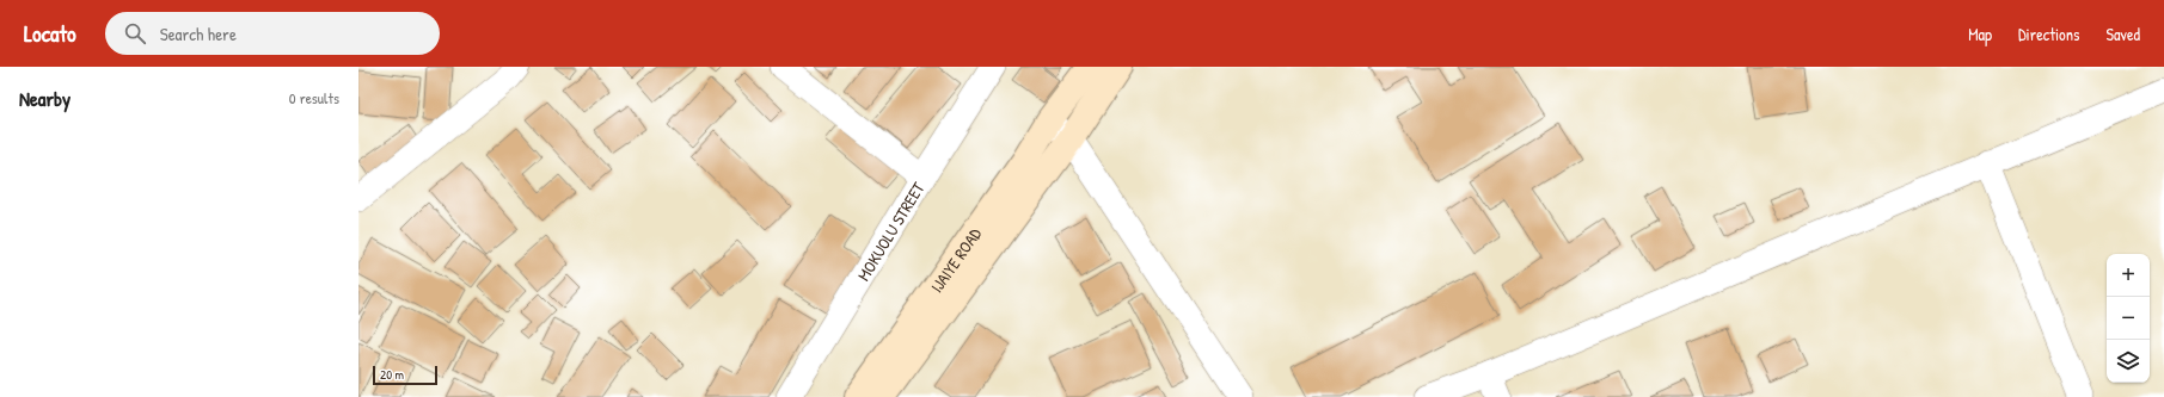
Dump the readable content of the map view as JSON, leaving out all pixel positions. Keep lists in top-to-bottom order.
{
  "streets": {
    "main road": ["IJAIYE ROAD"],
    "street": ["MOKUOLU STREET"]
  },
  "scale_bar": "20 m",
  "page": {
    "header": "Locato",
    "search": "Search here",
    "nav": ["Map", "Directions", "Saved"],
    "heading": ["Nearby", "0 results"],
    "map_buttons": ["+", "−"],
    "scale": "20 m"
  }
}
